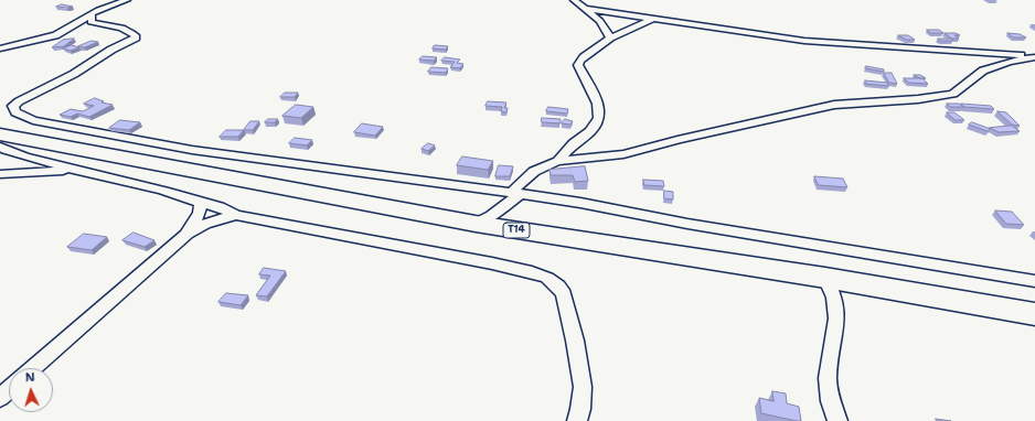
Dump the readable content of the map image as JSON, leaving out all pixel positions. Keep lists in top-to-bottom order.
{
  "streets": {
    "highway": ["T14"]
  },
  "north": "top"
}
